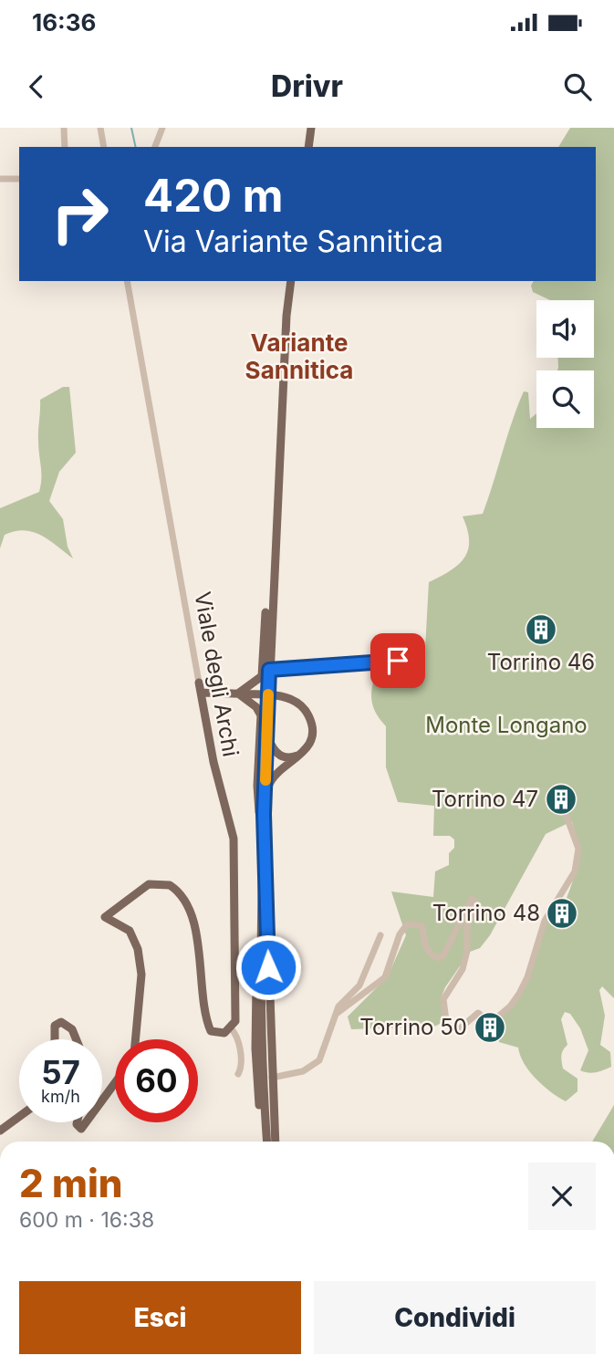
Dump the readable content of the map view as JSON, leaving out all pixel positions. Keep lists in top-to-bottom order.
{
  "streets": {
    "main road": ["Viale degli Archi"]
  },
  "districts": ["Variante Sannitica"],
  "parks": ["Monte Longano"],
  "places": {
    "building": [
      "Torrino 46",
      "Torrino 47",
      "Torrino 48",
      "Torrino 50"
    ]
  },
  "page": {
    "status": "16:36",
    "header": "Drivr",
    "turn": ["420 m", "Via Variante Sannitica"],
    "speed": "57 km/h",
    "limit": "60",
    "heading": ["2 min", "600 m · 16:38"],
    "buttons": ["Esci", "Condividi"]
  }
}
